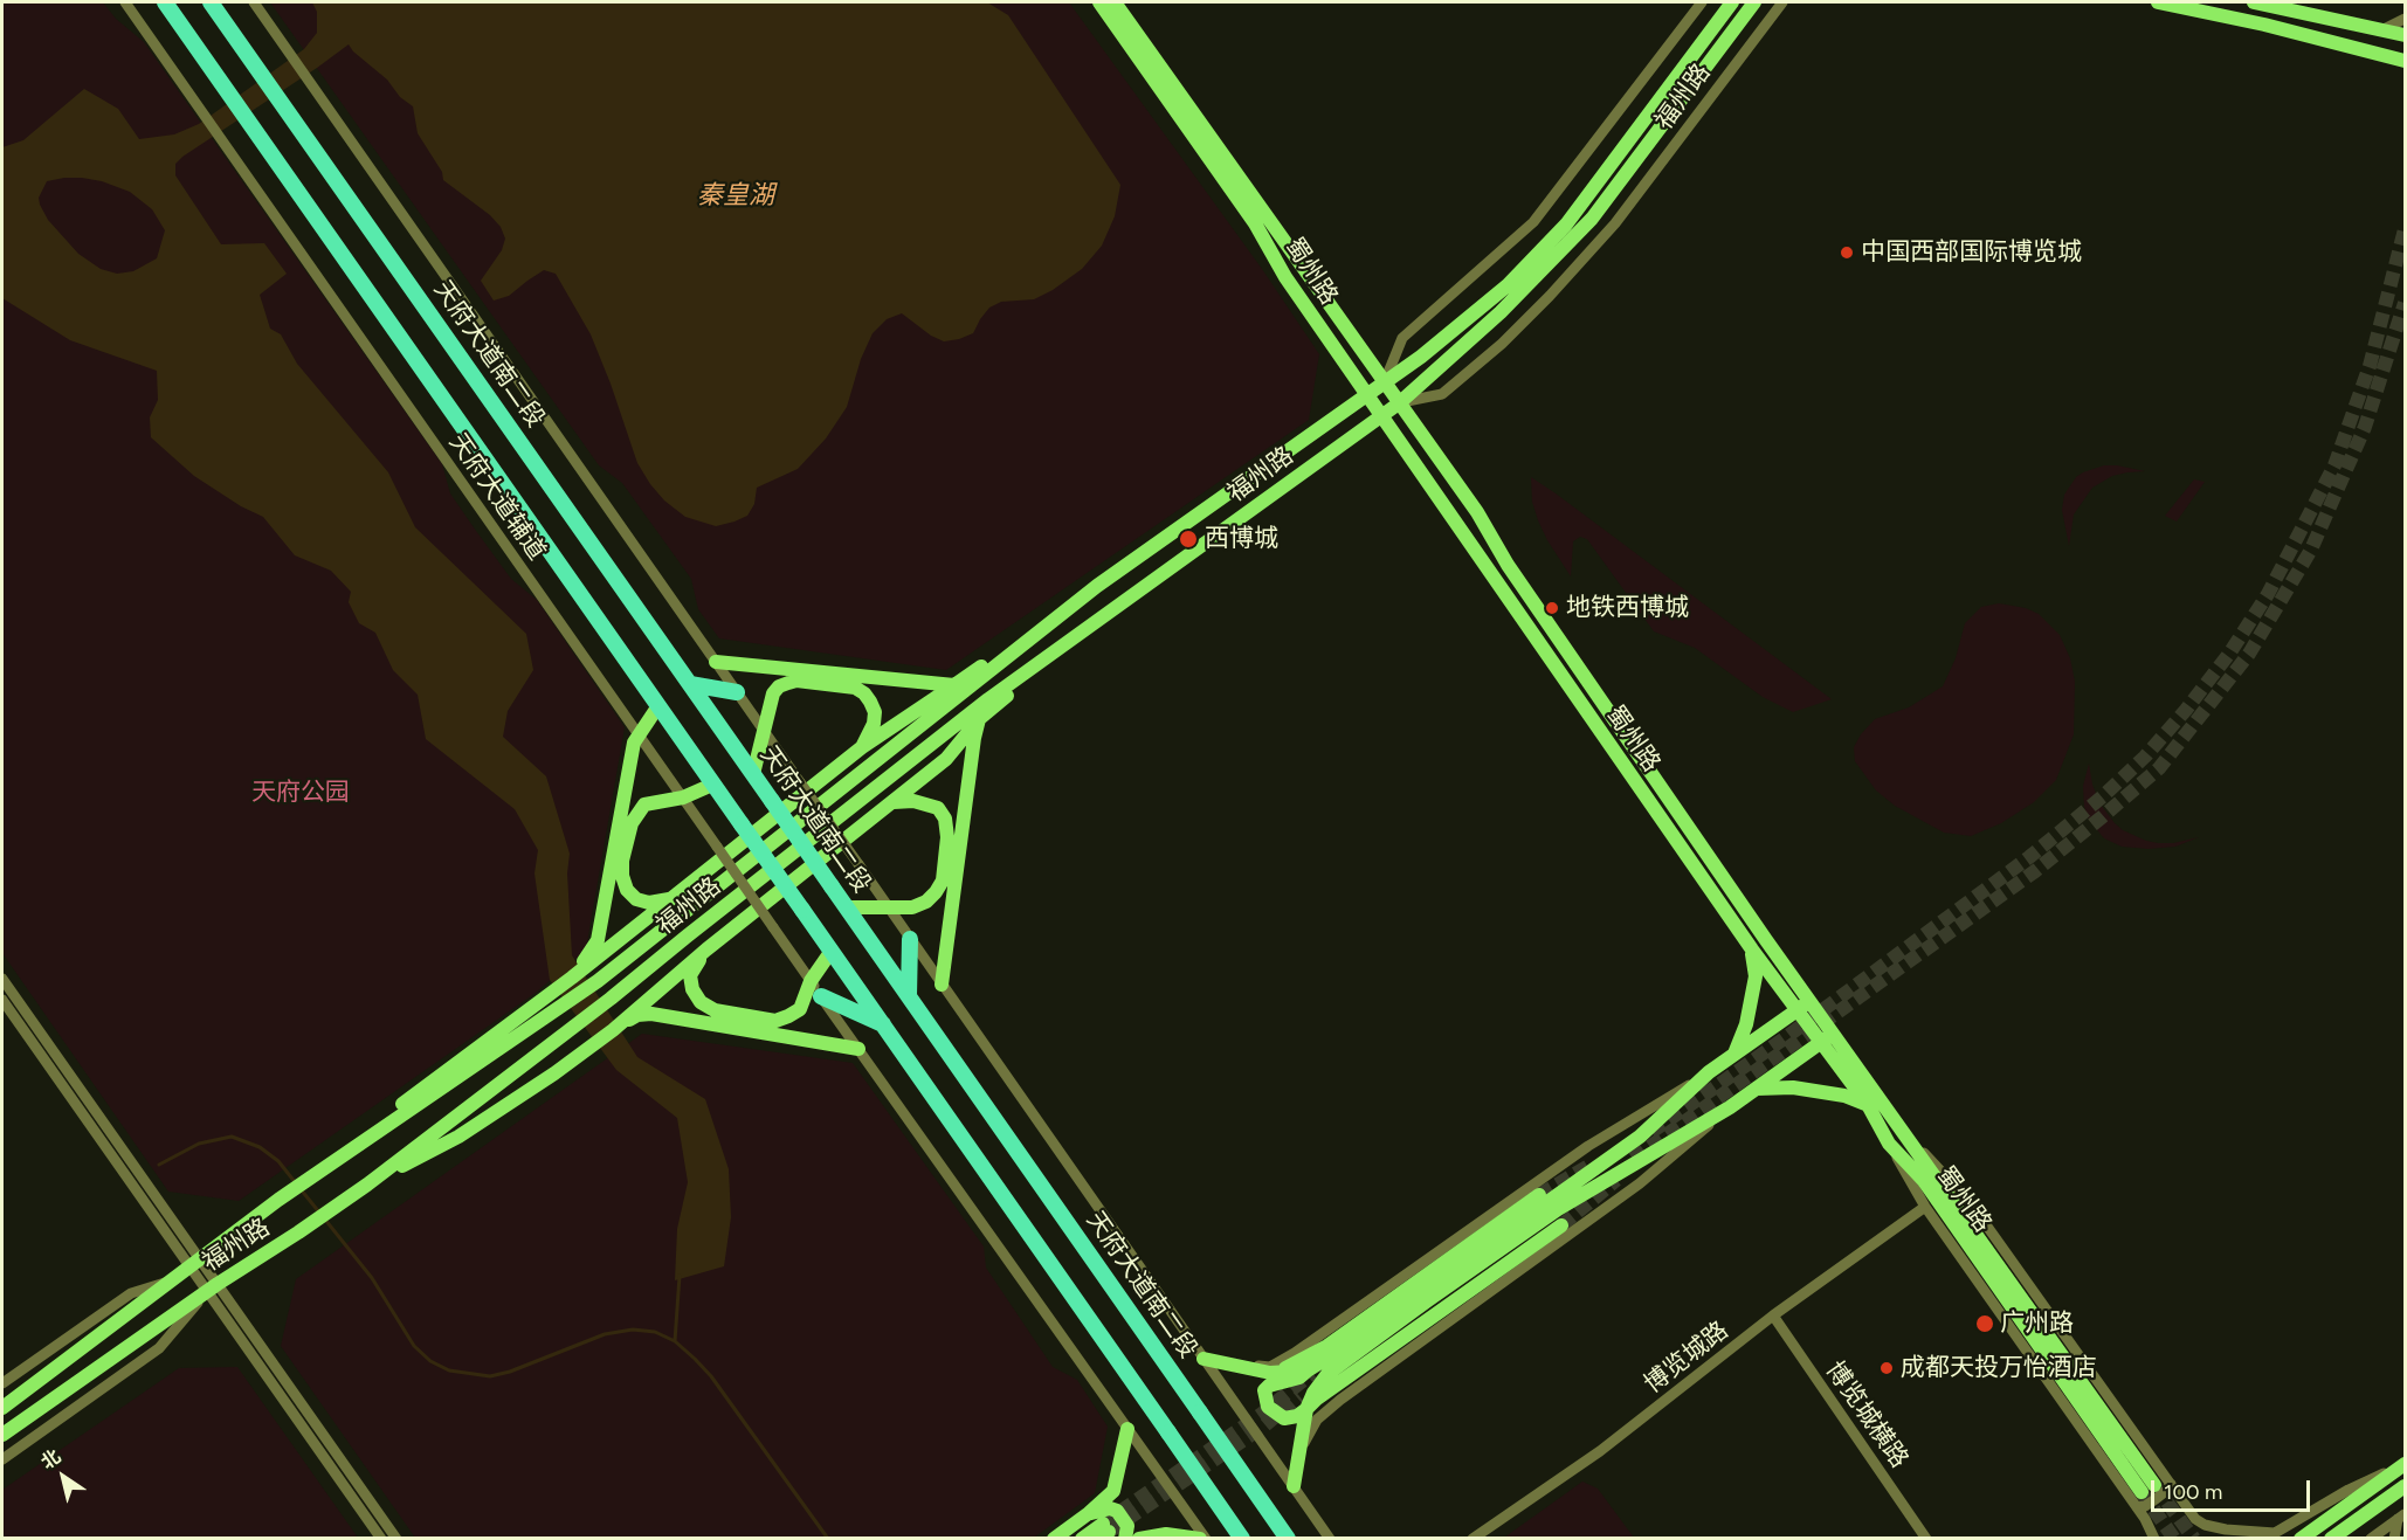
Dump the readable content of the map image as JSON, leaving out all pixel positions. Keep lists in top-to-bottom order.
{
  "streets": {
    "highway": ["天府大道南二段"],
    "main road": ["福州路", "蜀州路"],
    "street": ["天府大道辅道", "博览城路", "博览城横路"]
  },
  "crossings": [
    ["福州路", "蜀州路"],
    ["博览城路", "博览城横路"]
  ],
  "water": ["秦皇湖"],
  "parks": ["天府公园"],
  "places": [
    "中国西部国际博览城",
    "西博城",
    "地铁西博城",
    "广州路",
    "成都天投万怡酒店"
  ],
  "scale_bar": "100 m",
  "north": "top left"
}
